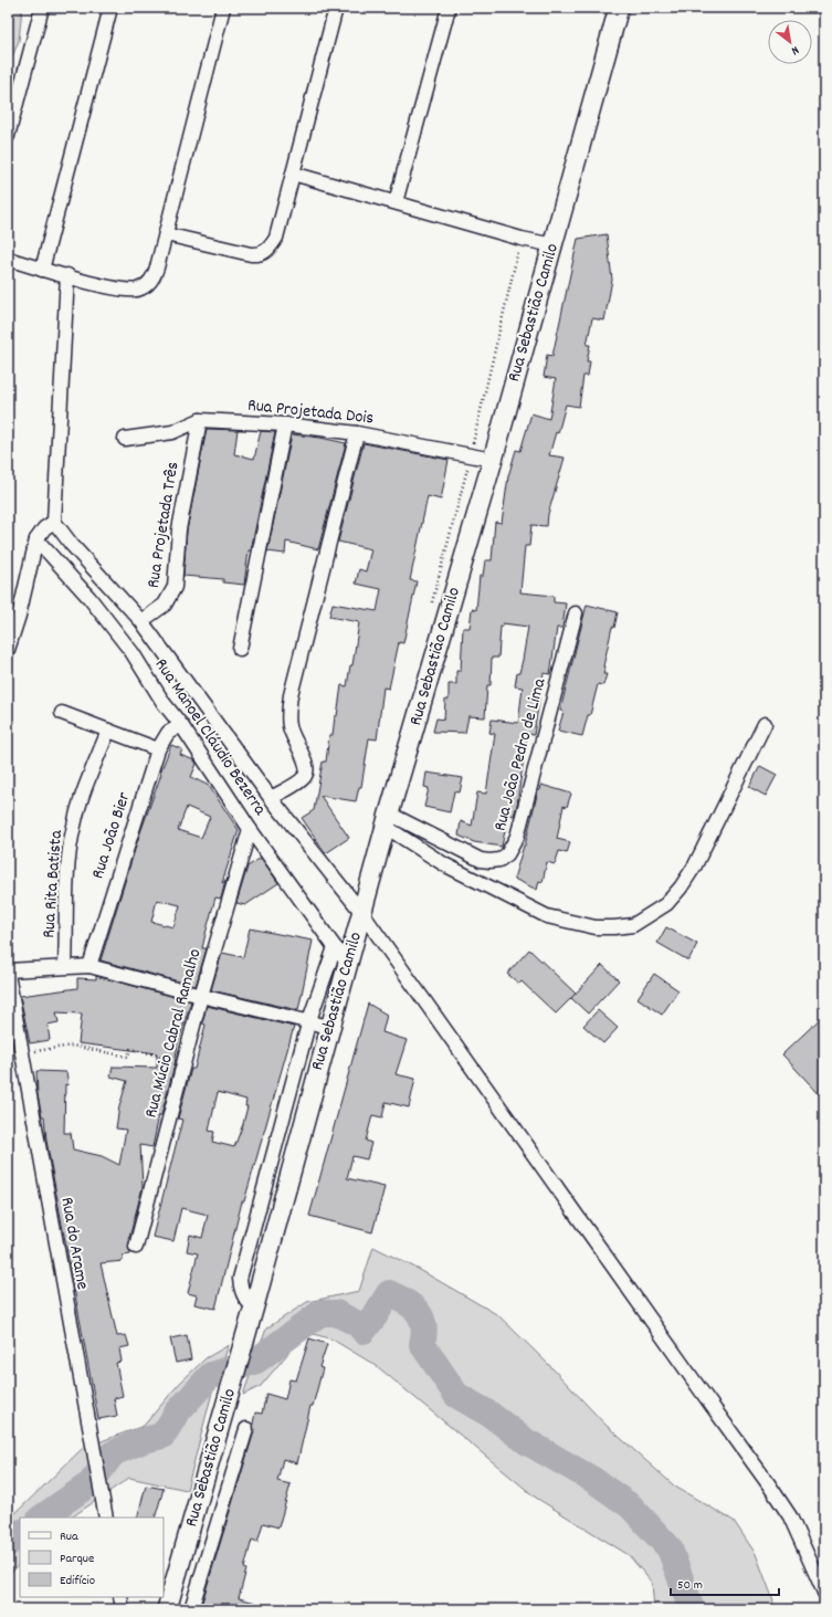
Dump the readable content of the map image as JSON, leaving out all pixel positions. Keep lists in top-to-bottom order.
{
  "streets": {
    "main road": ["Rua Sebastião Camilo"],
    "street": [
      "Rua Projetada Dois",
      "Rua Projetada Três",
      "Rua Manoel Cláudio Bezerra",
      "Rua João Pedro de Lima",
      "Rua João Bier",
      "Rua Rita Batista",
      "Rua Múcio Cabral Ramalho",
      "Rua do Arame"
    ]
  },
  "crossings": [
    ["Rua Sebastião Camilo", "Rua Projetada Dois"],
    ["Rua Sebastião Camilo", "Rua Manoel Cláudio Bezerra"],
    ["Rua Sebastião Camilo", "Rua João Pedro de Lima"],
    ["Rua Projetada Dois", "Rua Projetada Três"],
    ["Rua Manoel Cláudio Bezerra", "Rua João Bier"],
    ["Rua Manoel Cláudio Bezerra", "Rua Múcio Cabral Ramalho"]
  ],
  "legend": ["Rua", "Parque", "Edifício"],
  "scale_bar": "50 m",
  "north": "bottom right"
}
